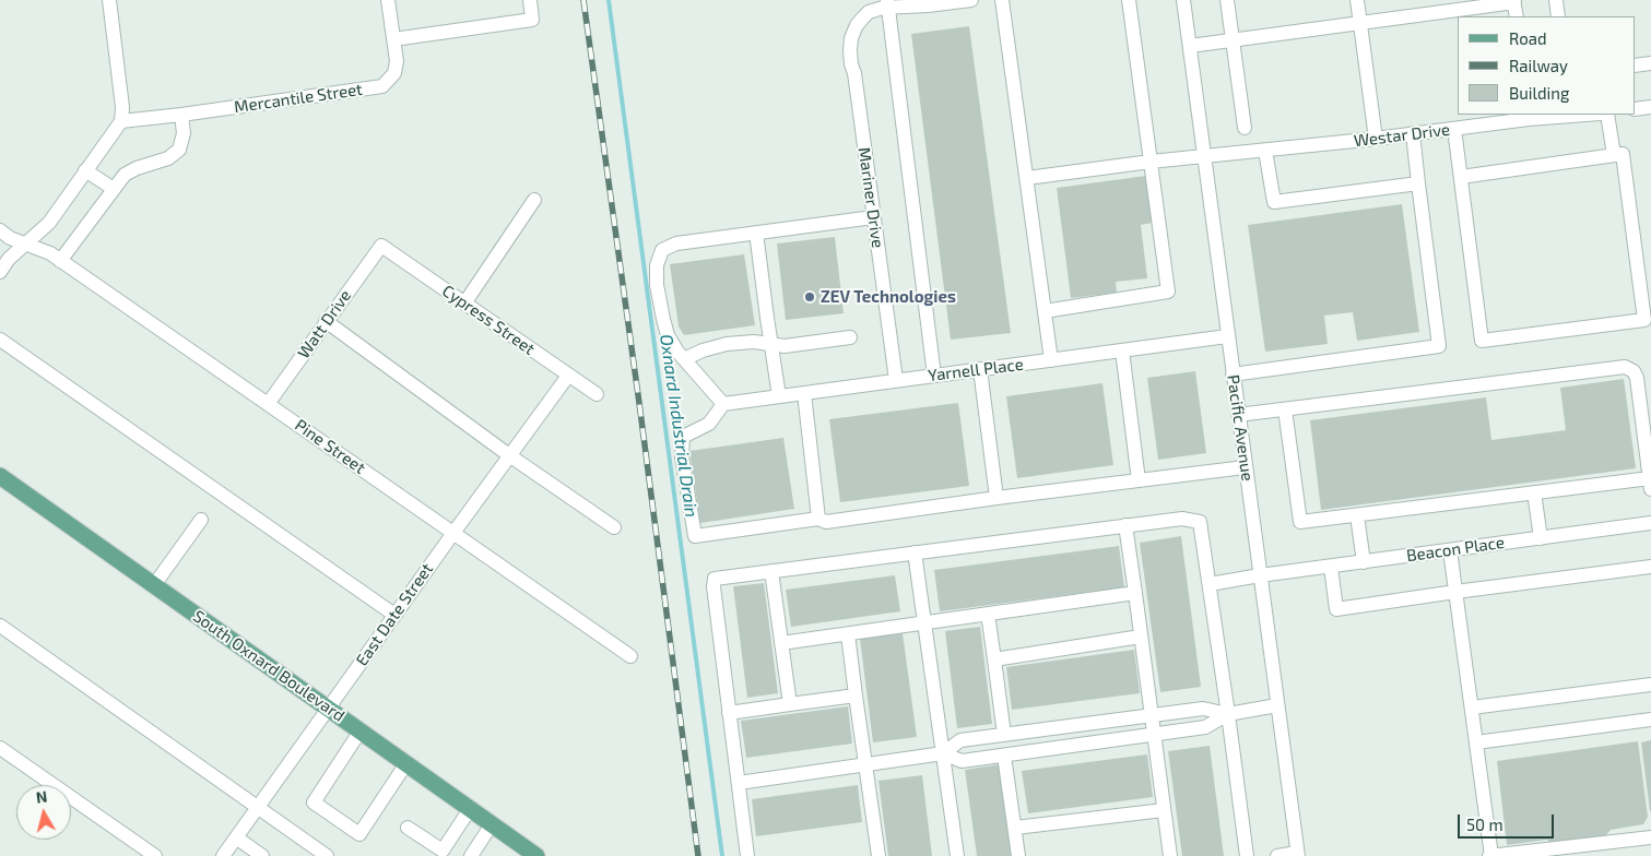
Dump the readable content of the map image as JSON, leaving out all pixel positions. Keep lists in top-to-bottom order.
{
  "streets": {
    "main road": ["South Oxnard Boulevard"],
    "street": [
      "Mercantile Street",
      "Westar Drive",
      "Mariner Drive",
      "Cypress Street",
      "Watt Drive",
      "Yarnell Place",
      "Pacific Avenue",
      "Pine Street",
      "Beacon Place",
      "East Date Street"
    ]
  },
  "crossings": [
    ["Westar Drive", "Pacific Avenue"],
    ["Mariner Drive", "Yarnell Place"],
    ["Cypress Street", "Watt Drive"],
    ["Cypress Street", "East Date Street"],
    ["Watt Drive", "Pine Street"],
    ["Yarnell Place", "Pacific Avenue"],
    ["Pacific Avenue", "Beacon Place"],
    ["Pine Street", "East Date Street"],
    ["East Date Street", "South Oxnard Boulevard"]
  ],
  "water": ["Oxnard Industrial Drain"],
  "places": ["ZEV Technologies"],
  "legend": ["Road", "Railway", "Building"],
  "scale_bar": "50 m",
  "north": "top"
}
